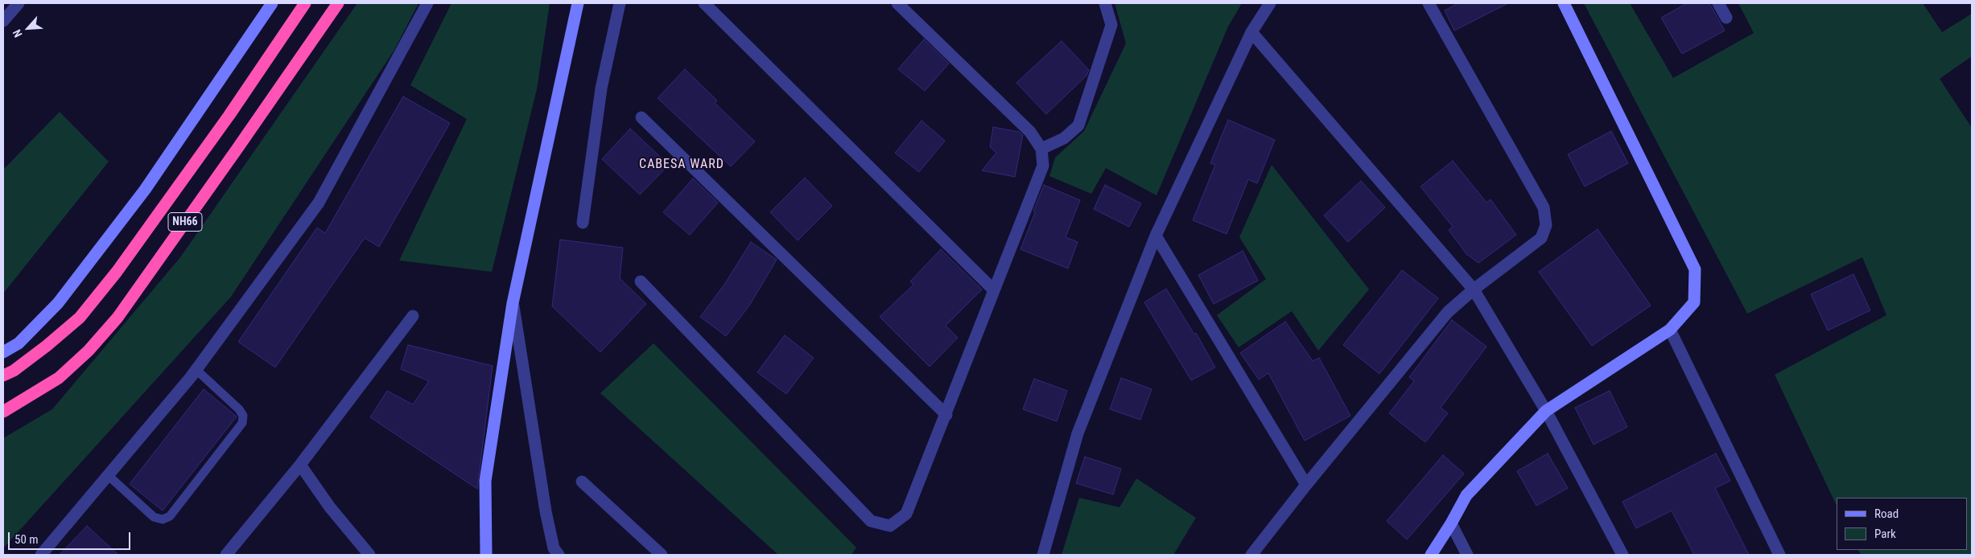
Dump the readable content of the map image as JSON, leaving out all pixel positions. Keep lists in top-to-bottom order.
{
  "streets": {
    "highway": ["NH66"]
  },
  "districts": ["CABESA WARD"],
  "legend": ["Road", "Park"],
  "scale_bar": "50 m",
  "north": "bottom left"
}
